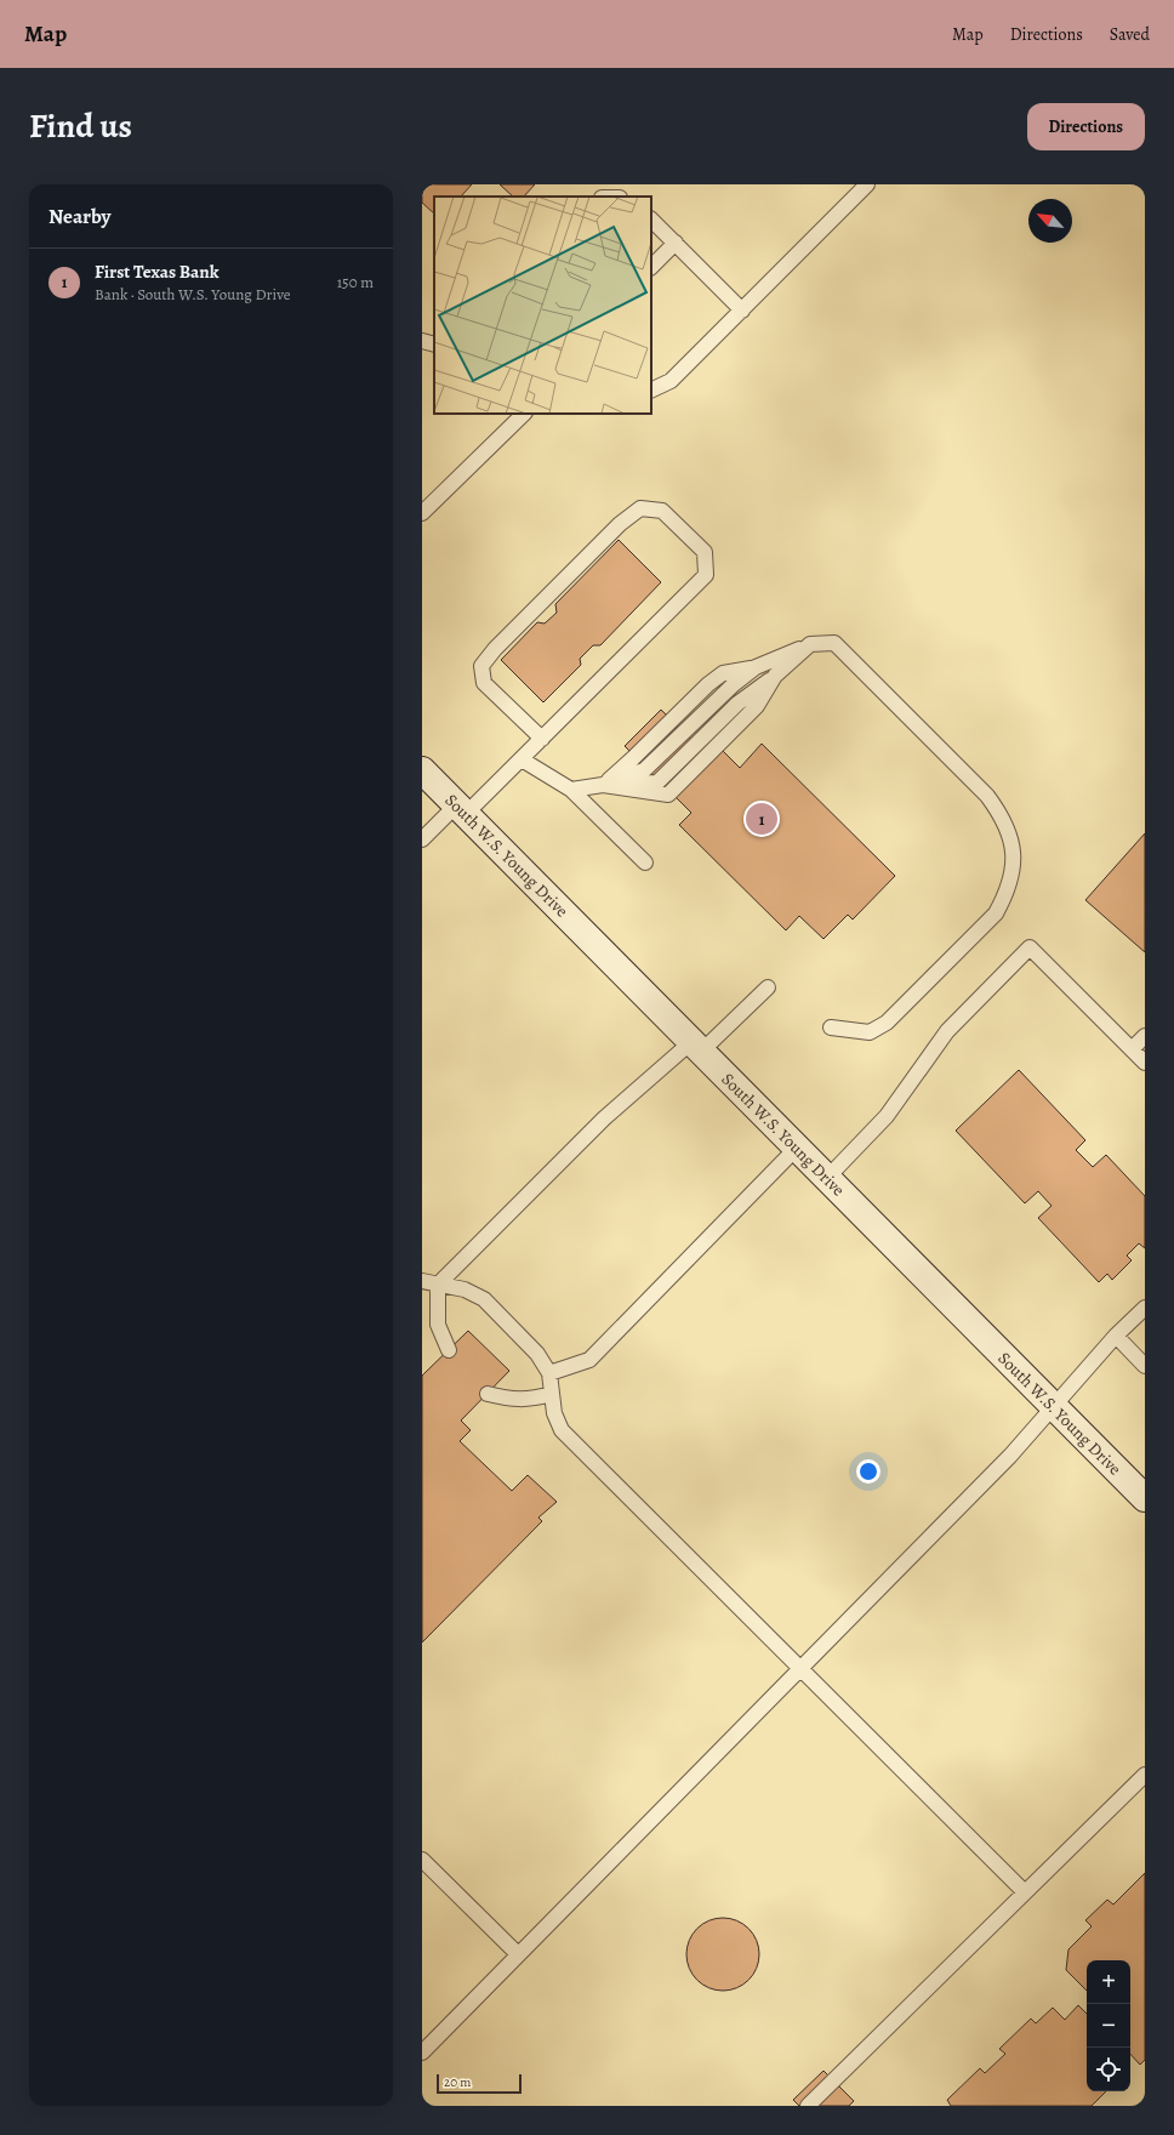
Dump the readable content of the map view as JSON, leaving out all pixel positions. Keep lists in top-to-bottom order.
{
  "streets": {
    "main road": ["South W.S. Young Drive"]
  },
  "scale_bar": "20 m",
  "north": "top left",
  "page": {
    "header": "Map",
    "nav": ["Map", "Directions", "Saved"],
    "title": "Find us",
    "buttons": "Directions",
    "heading": "Nearby",
    "list": [
      {
        "mark": "1",
        "name": "First Texas Bank",
        "note": "Bank · South W.S. Young Drive",
        "value": "150 m"
      }
    ],
    "pins": "1",
    "map_buttons": ["+", "−"],
    "scale": "20 m"
  }
}
